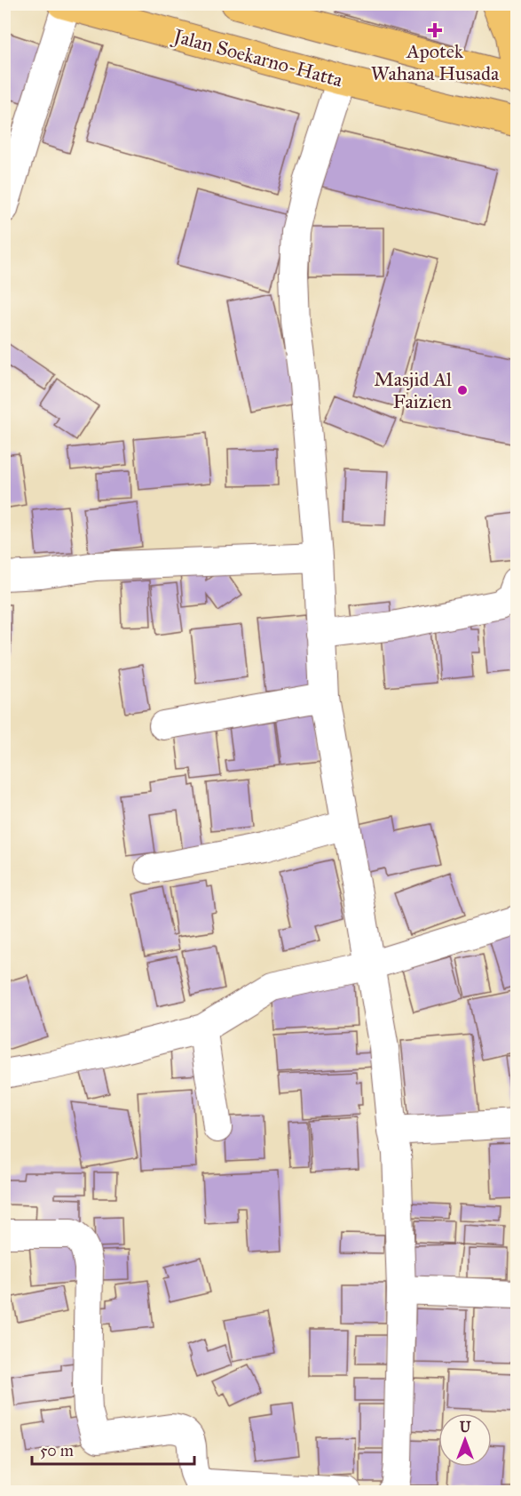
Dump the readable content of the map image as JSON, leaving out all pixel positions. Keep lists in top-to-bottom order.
{
  "streets": {
    "main road": ["Jalan Soekarno-Hatta"]
  },
  "places": {
    "health": ["Apotek Wahana Husada"],
    "other": ["Masjid Al Faizien"]
  },
  "scale_bar": "50 m",
  "north": "top"
}
